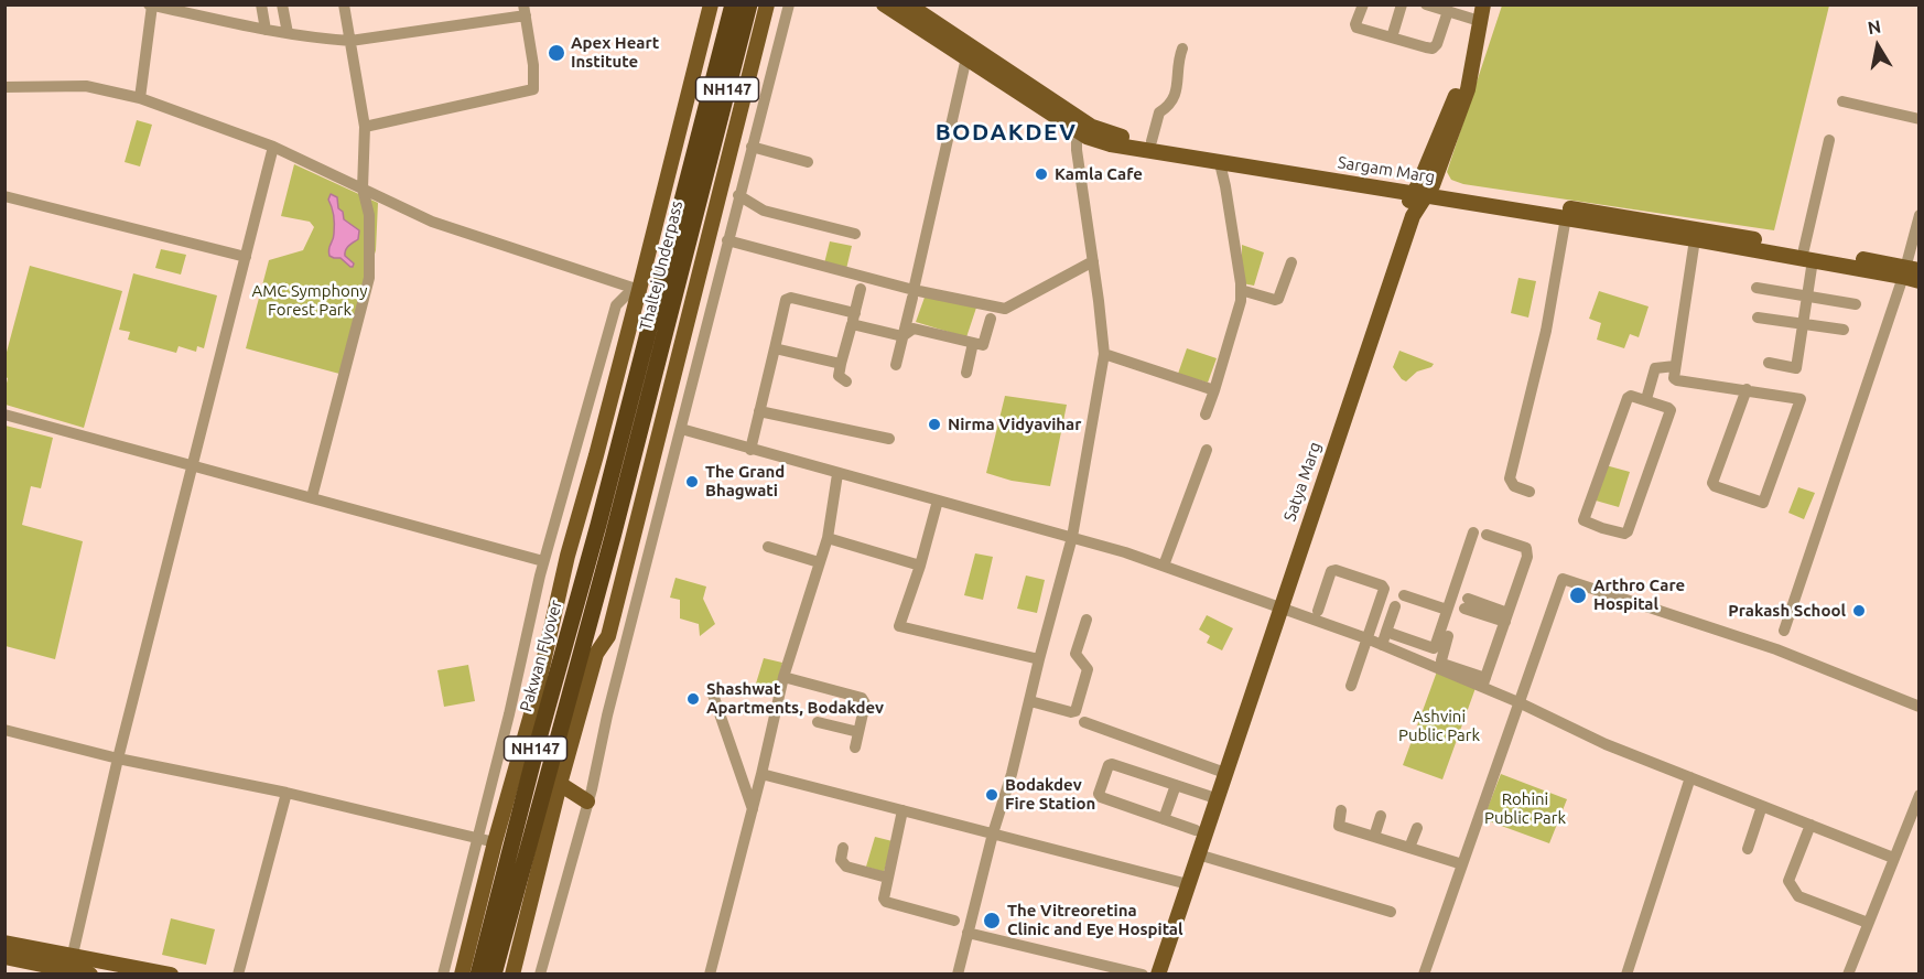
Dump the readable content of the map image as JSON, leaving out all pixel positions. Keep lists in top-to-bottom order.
{
  "streets": {
    "highway": ["NH147", "Thaltej Underpass", "Pakwan Flyover"],
    "main road": ["Sargam Marg", "Satya Marg"]
  },
  "crossings": [
    ["NH147", "Thaltej Underpass"],
    ["Sargam Marg", "Satya Marg"],
    ["Thaltej Underpass", "Pakwan Flyover"]
  ],
  "districts": ["BODAKDEV"],
  "parks": ["AMC Symphony Forest Park", "Ashvini Public Park", "Rohini Public Park"],
  "places": [
    "Apex Heart Institute",
    "Kamla Cafe",
    "Nirma Vidyavihar",
    "The Grand Bhagwati",
    "Arthro Care Hospital",
    "Prakash School",
    "Shashwat Apartments, Bodakdev",
    "Bodakdev Fire Station",
    "The Vitreoretina Clinic and Eye Hospital"
  ],
  "north": "top"
}
